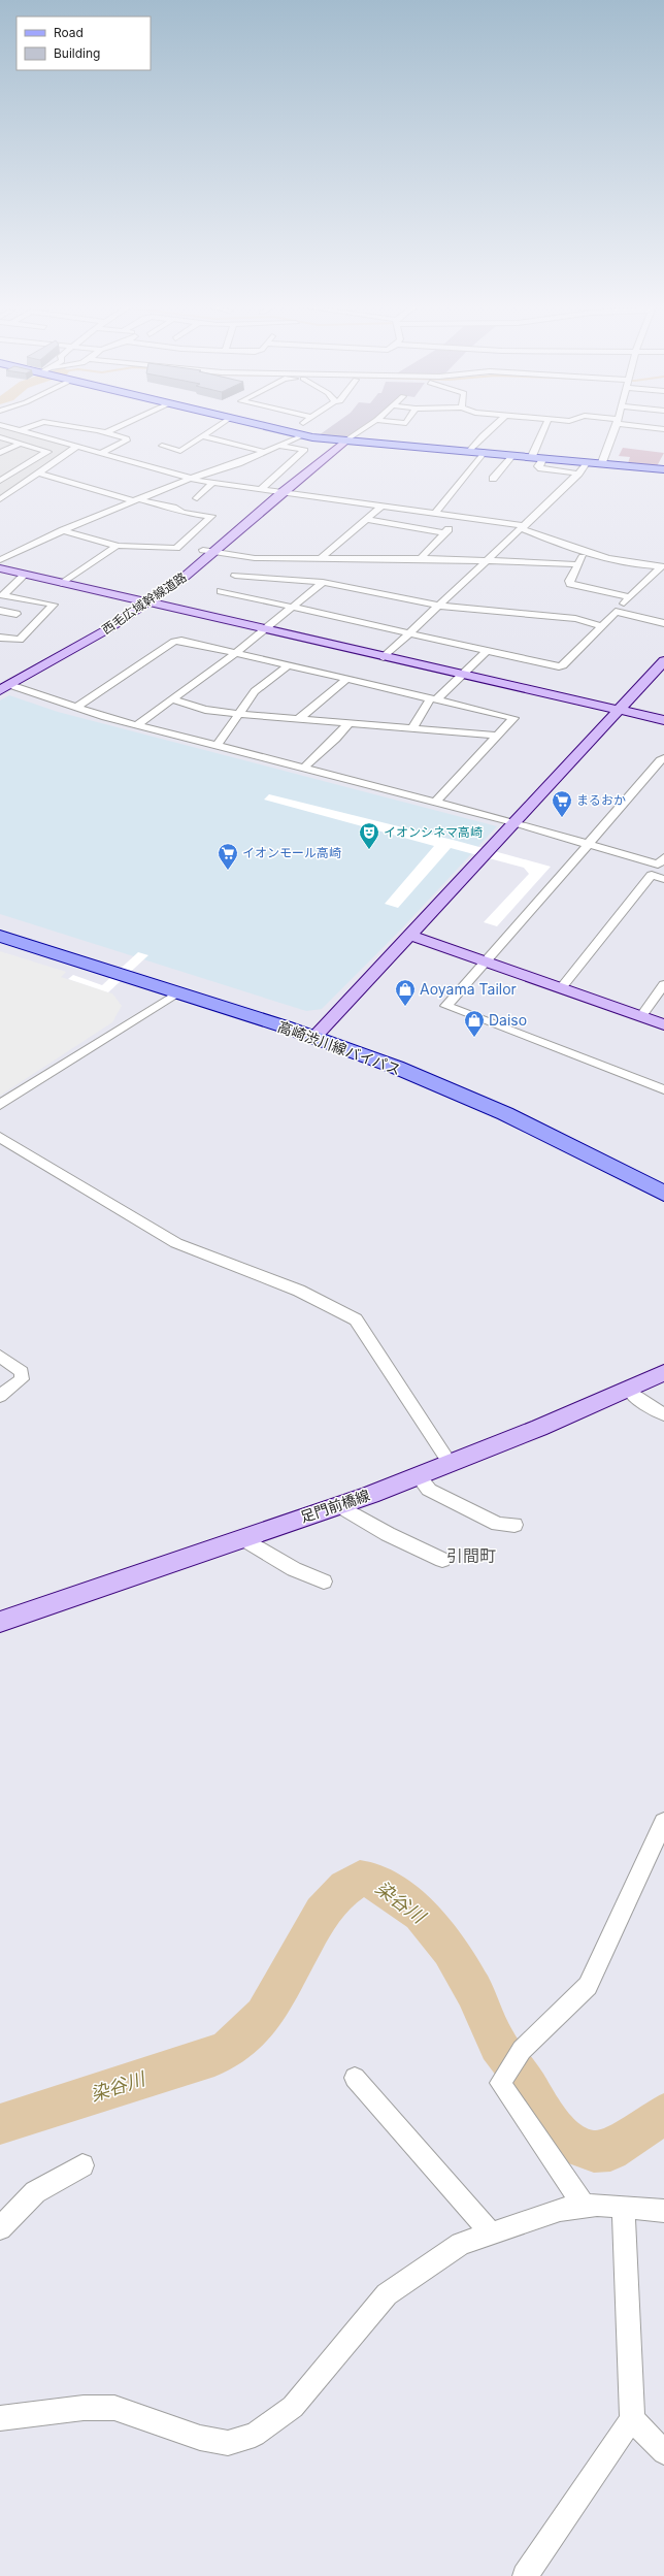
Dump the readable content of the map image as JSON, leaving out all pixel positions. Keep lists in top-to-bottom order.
{
  "streets": {
    "main road": ["高崎渋川線バイパス"],
    "street": ["西毛広域幹線道路", "足門前橋線"]
  },
  "districts": ["引間町"],
  "water": ["染谷川"],
  "places": {
    "supermarket": ["まるおか", "イオンモール高崎"],
    "theatre": ["イオンシネマ高崎"],
    "shop": ["Aoyama Tailor", "Daiso"]
  },
  "legend": ["Road", "Building"]
}
